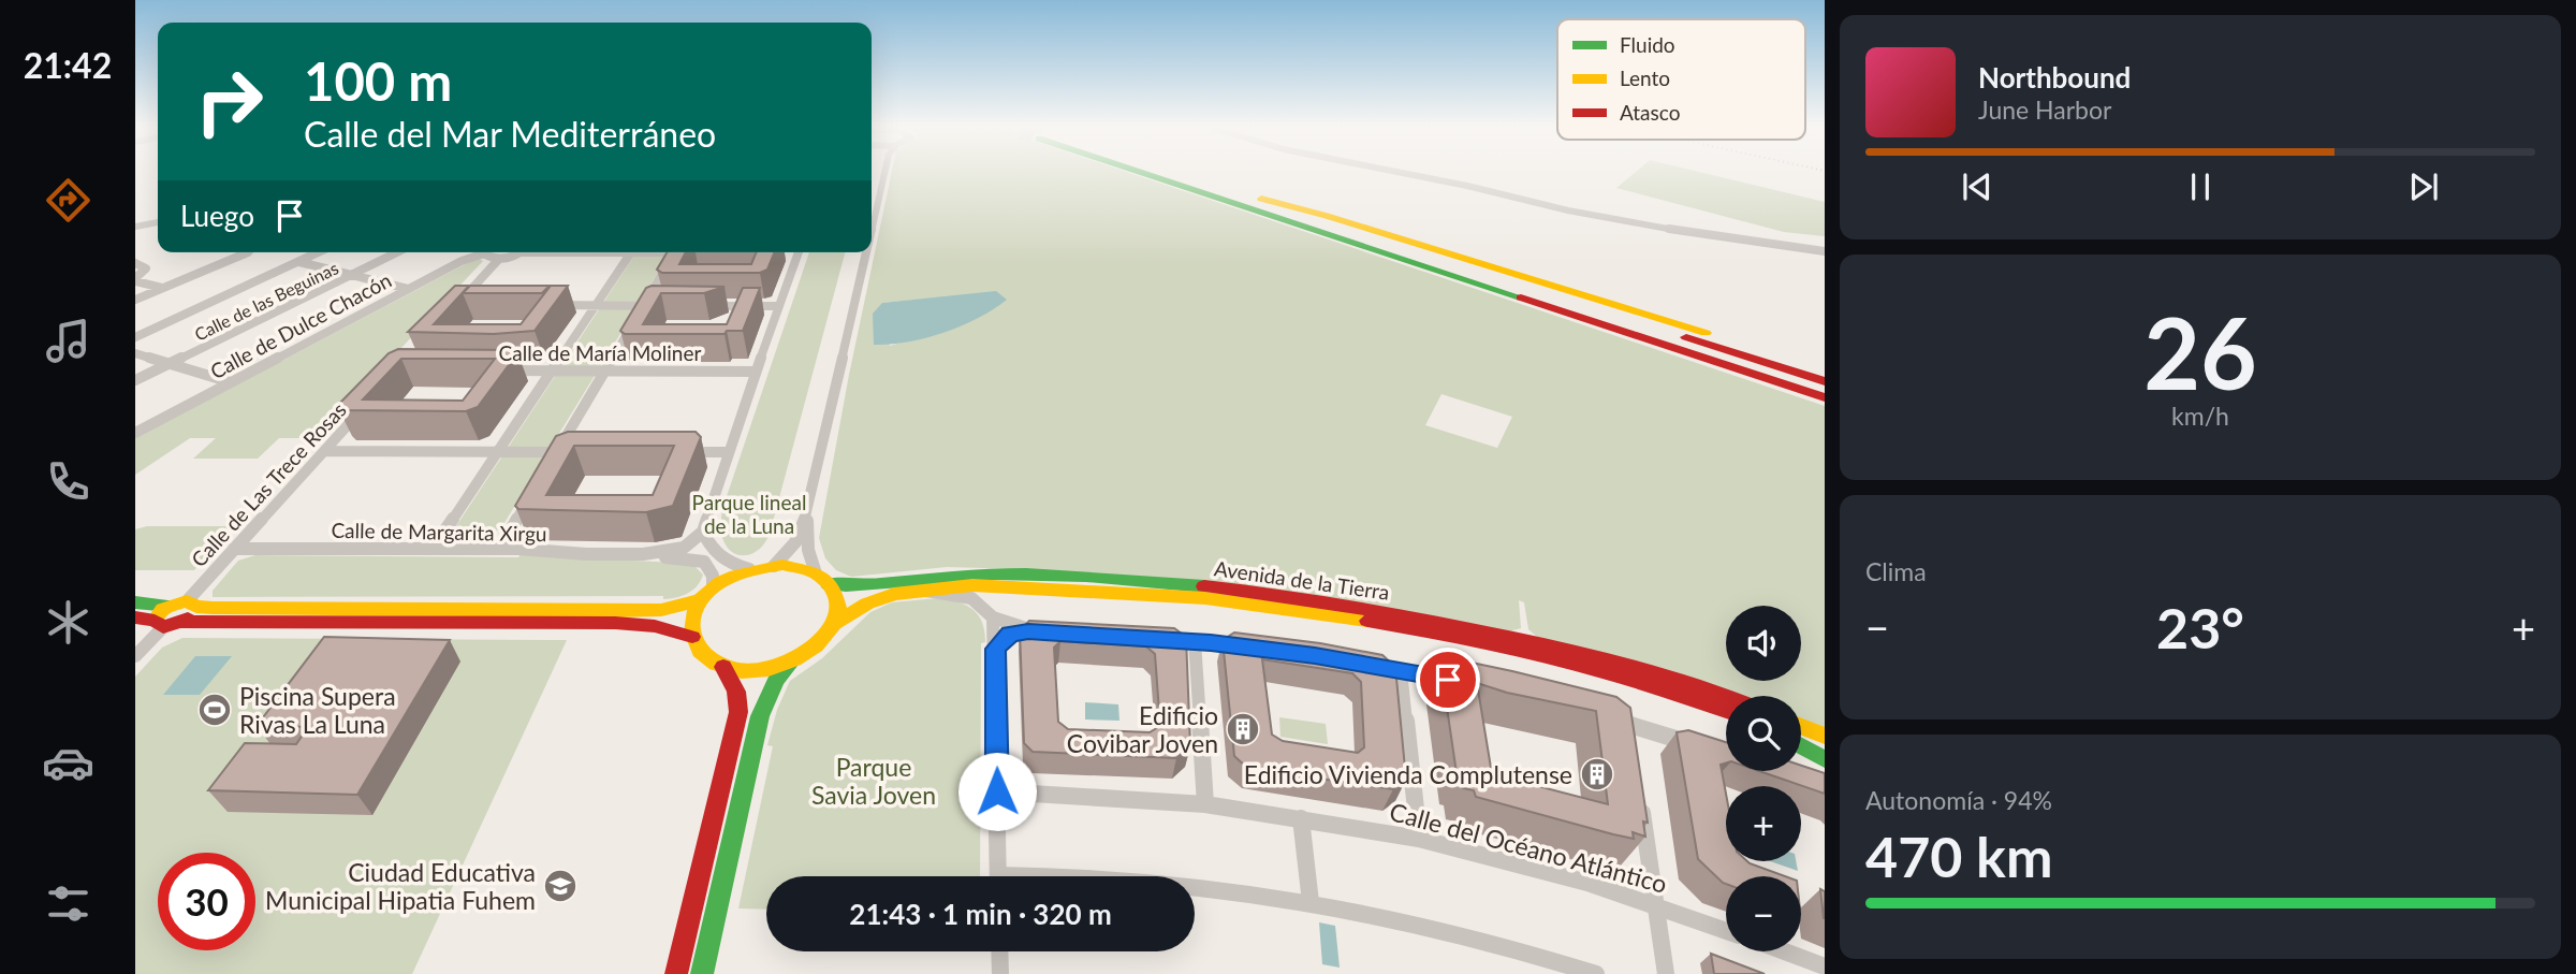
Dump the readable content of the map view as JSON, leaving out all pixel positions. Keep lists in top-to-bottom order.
{
  "streets": {
    "main road": ["Avenida de la Tierra"],
    "street": [
      "Calle de las Beguinas",
      "Calle de Dulce Chacón",
      "Calle de María Moliner",
      "Calle de Las Trece Rosas",
      "Calle de Margarita Xirgu",
      "Calle del Océano Atlántico"
    ]
  },
  "crossings": [
    ["Calle de Las Trece Rosas", "Calle de Margarita Xirgu"],
    ["Calle de Margarita Xirgu", "Avenida de la Tierra"]
  ],
  "parks": ["Parque lineal de la Luna", "Parque Savia Joven"],
  "places": {
    "sports": ["Piscina Supera Rivas La Luna"],
    "building": ["Edificio Covibar Joven", "Edificio Vivienda Complutense"],
    "school or university": ["Ciudad Educativa Municipal Hipatia Fuhem"]
  },
  "legend": ["Fluido", "Lento", "Atasco"],
  "page": {
    "tabs": "21:42",
    "turn": ["100 m", "Calle del Mar Mediterráneo"],
    "song": ["Northbound", "June Harbor"],
    "then": "Luego",
    "tile": [
      ["26", "km/h"],
      "Clima",
      ["Autonomía · 94%", "470 km"]
    ],
    "heat": ["−", "23°", "+"],
    "map_buttons": ["+", "−"],
    "limit": "30",
    "trip": "21:43 · 1 min · 320 m"
  }
}
